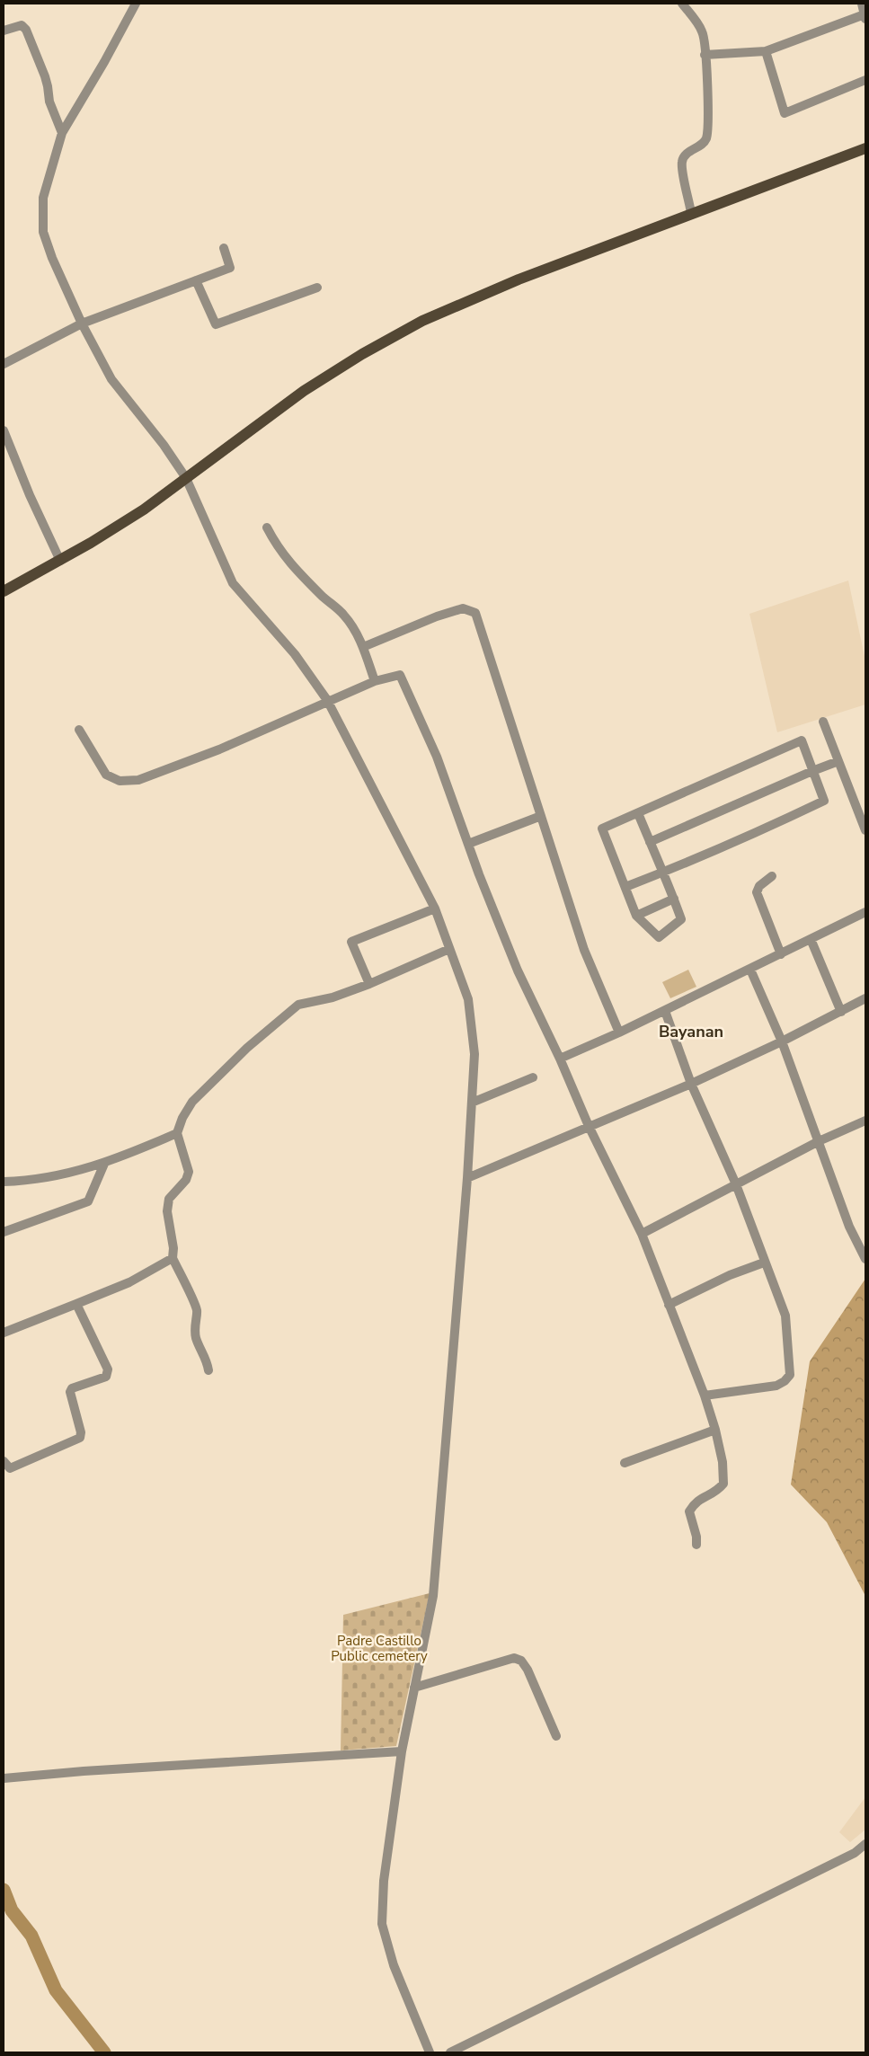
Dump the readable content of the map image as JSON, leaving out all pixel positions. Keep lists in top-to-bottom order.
{
  "districts": ["Bayanan"],
  "parks": ["Padre Castillo Public cemetery"]
}
